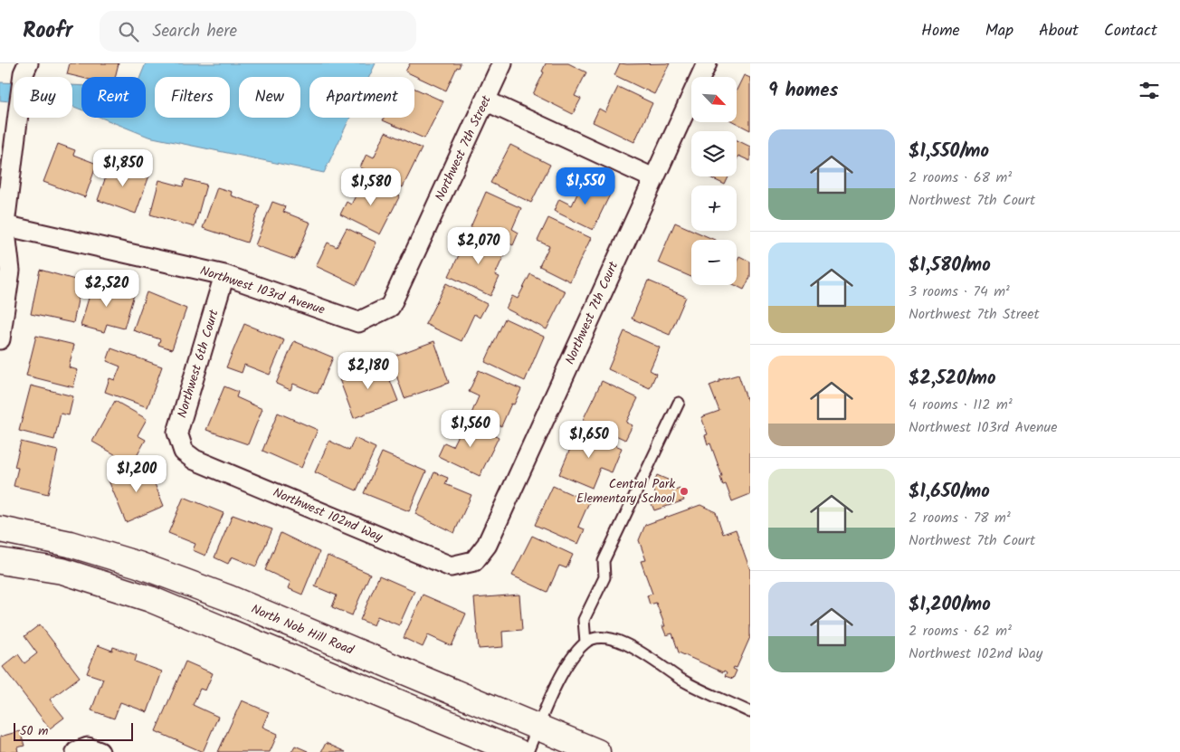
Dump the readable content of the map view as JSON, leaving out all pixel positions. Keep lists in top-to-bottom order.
{
  "streets": {
    "main road": ["North Nob Hill Road"],
    "street": [
      "Northwest 7th Street",
      "Northwest 103rd Avenue",
      "Northwest 7th Court",
      "Northwest 6th Court",
      "Northwest 102nd Way"
    ]
  },
  "crossings": [
    ["Northwest 7th Street", "Northwest 103rd Avenue"],
    ["Northwest 103rd Avenue", "Northwest 6th Court"],
    ["Northwest 7th Court", "Northwest 102nd Way"],
    ["Northwest 6th Court", "Northwest 102nd Way"]
  ],
  "places": ["Central Park Elementary School"],
  "scale_bar": "50 m",
  "north": "bottom right",
  "page": {
    "header": "Roofr",
    "search": "Search here",
    "nav": [
      "Home",
      "Map",
      "About",
      "Contact"
    ],
    "heading": "9 homes",
    "map_buttons": ["+", "−"],
    "chip": [
      "Buy",
      "Rent",
      "Filters",
      "New",
      "Apartment"
    ],
    "list": [
      {
        "name": "$1,550/mo",
        "note": "2 rooms · 68 m² · Northwest 7th Court"
      },
      {
        "name": "$1,580/mo",
        "note": "3 rooms · 74 m² · Northwest 7th Street"
      },
      {
        "name": "$2,520/mo",
        "note": "4 rooms · 112 m² · Northwest 103rd Avenue"
      },
      {
        "name": "$1,650/mo",
        "note": "2 rooms · 78 m² · Northwest 7th Court"
      },
      {
        "name": "$1,200/mo",
        "note": "2 rooms · 62 m² · Northwest 102nd Way"
      }
    ],
    "price": [
      "$1,850",
      "$1,550",
      "$1,580",
      "$2,070",
      "$2,520",
      "$2,180",
      "$1,560",
      "$1,650",
      "$1,200"
    ],
    "scale": "50 m"
  }
}
